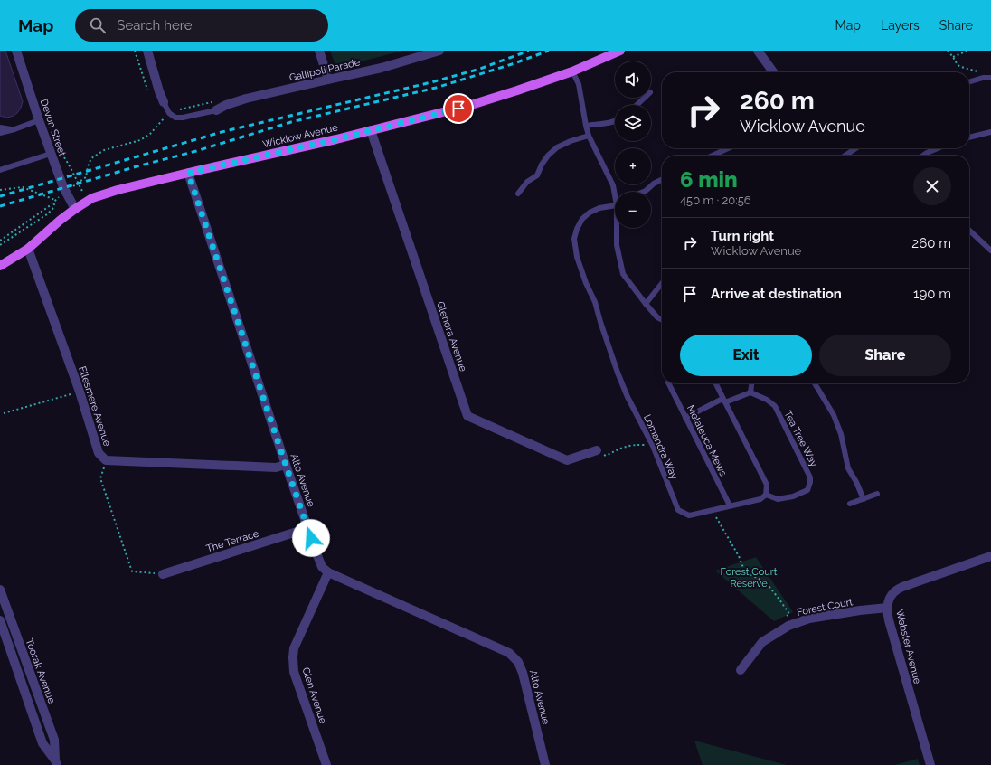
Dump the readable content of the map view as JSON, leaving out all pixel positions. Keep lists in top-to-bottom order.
{
  "streets": {
    "main road": ["Wicklow Avenue"],
    "street": [
      "Gallipoli Parade",
      "Devon Street",
      "Glenora Avenue",
      "Ellesmere Avenue",
      "Alto Avenue",
      "The Terrace",
      "Forest Court",
      "Webster Avenue",
      "Toorak Avenue",
      "Glen Avenue"
    ],
    "lane": ["Tea Tree Way", "Melaleuca Mews", "Lomandra Way"]
  },
  "crossings": [
    ["Devon Street", "Wicklow Avenue"],
    ["Wicklow Avenue", "Glenora Avenue"],
    ["Wicklow Avenue", "Ellesmere Avenue"],
    ["Wicklow Avenue", "Alto Avenue"],
    ["Ellesmere Avenue", "Alto Avenue"],
    ["Tea Tree Way", "Lomandra Way"],
    ["Melaleuca Mews", "Lomandra Way"],
    ["Alto Avenue", "The Terrace"],
    ["Alto Avenue", "Glen Avenue"],
    ["Forest Court", "Webster Avenue"]
  ],
  "parks": ["Forest Court Reserve"],
  "page": {
    "header": "Map",
    "search": "Search here",
    "nav": ["Map", "Layers", "Share"],
    "map_buttons": ["+", "−"],
    "turn": ["260 m", "Wicklow Avenue"],
    "heading": ["6 min", "450 m · 20:56"],
    "list": [
      {
        "name": "Turn right",
        "note": "Wicklow Avenue",
        "value": "260 m"
      },
      {
        "name": "Arrive at destination",
        "value": "190 m"
      }
    ],
    "buttons": ["Exit", "Share"]
  }
}
